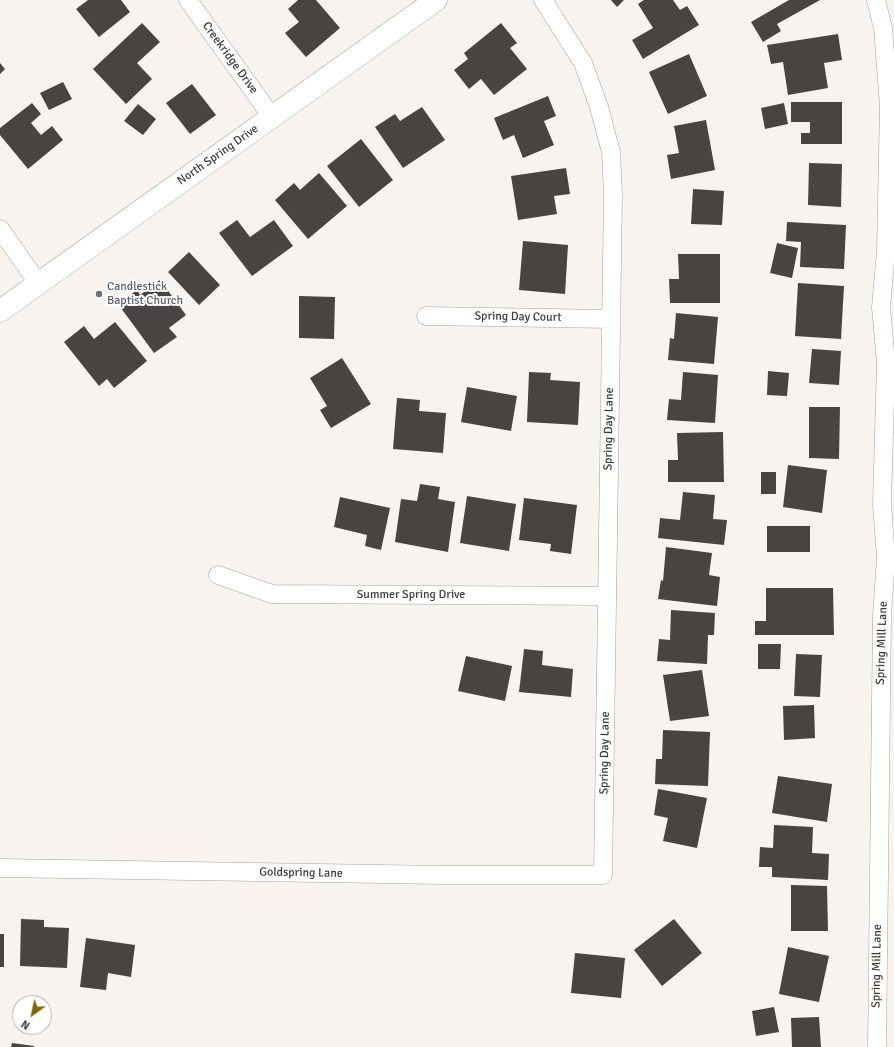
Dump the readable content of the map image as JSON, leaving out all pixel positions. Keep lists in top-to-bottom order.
{
  "streets": {
    "street": [
      "Creekridge Drive",
      "North Spring Drive",
      "Spring Day Court",
      "Spring Day Lane",
      "Summer Spring Drive",
      "Spring Mill Lane",
      "Goldspring Lane"
    ]
  },
  "crossings": [
    ["Creekridge Drive", "North Spring Drive"],
    ["Spring Day Court", "Spring Day Lane"],
    ["Spring Day Lane", "Summer Spring Drive"],
    ["Spring Day Lane", "Goldspring Lane"]
  ],
  "places": ["Candlestick Baptist Church"],
  "north": "bottom left"
}
